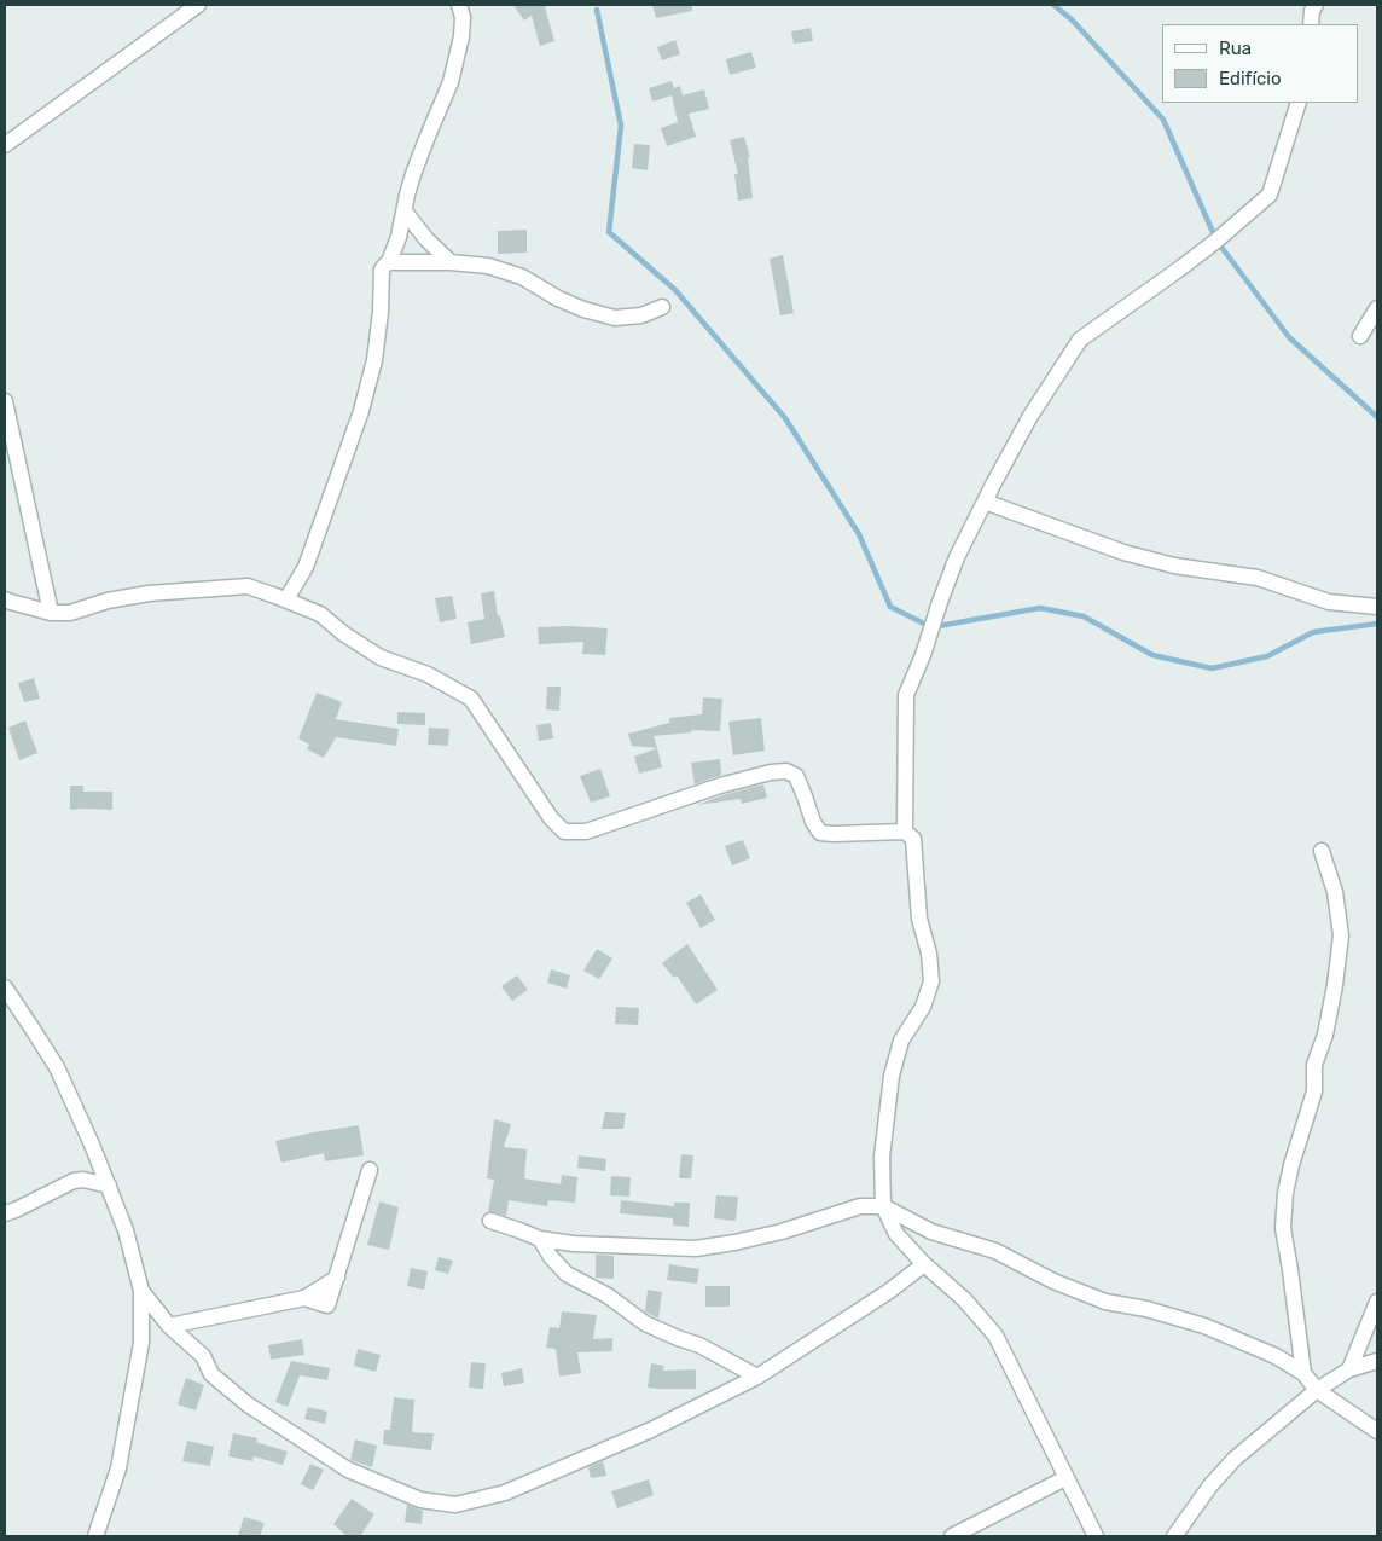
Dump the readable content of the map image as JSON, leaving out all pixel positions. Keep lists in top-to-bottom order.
{
  "legend": ["Rua", "Edifício"]
}
